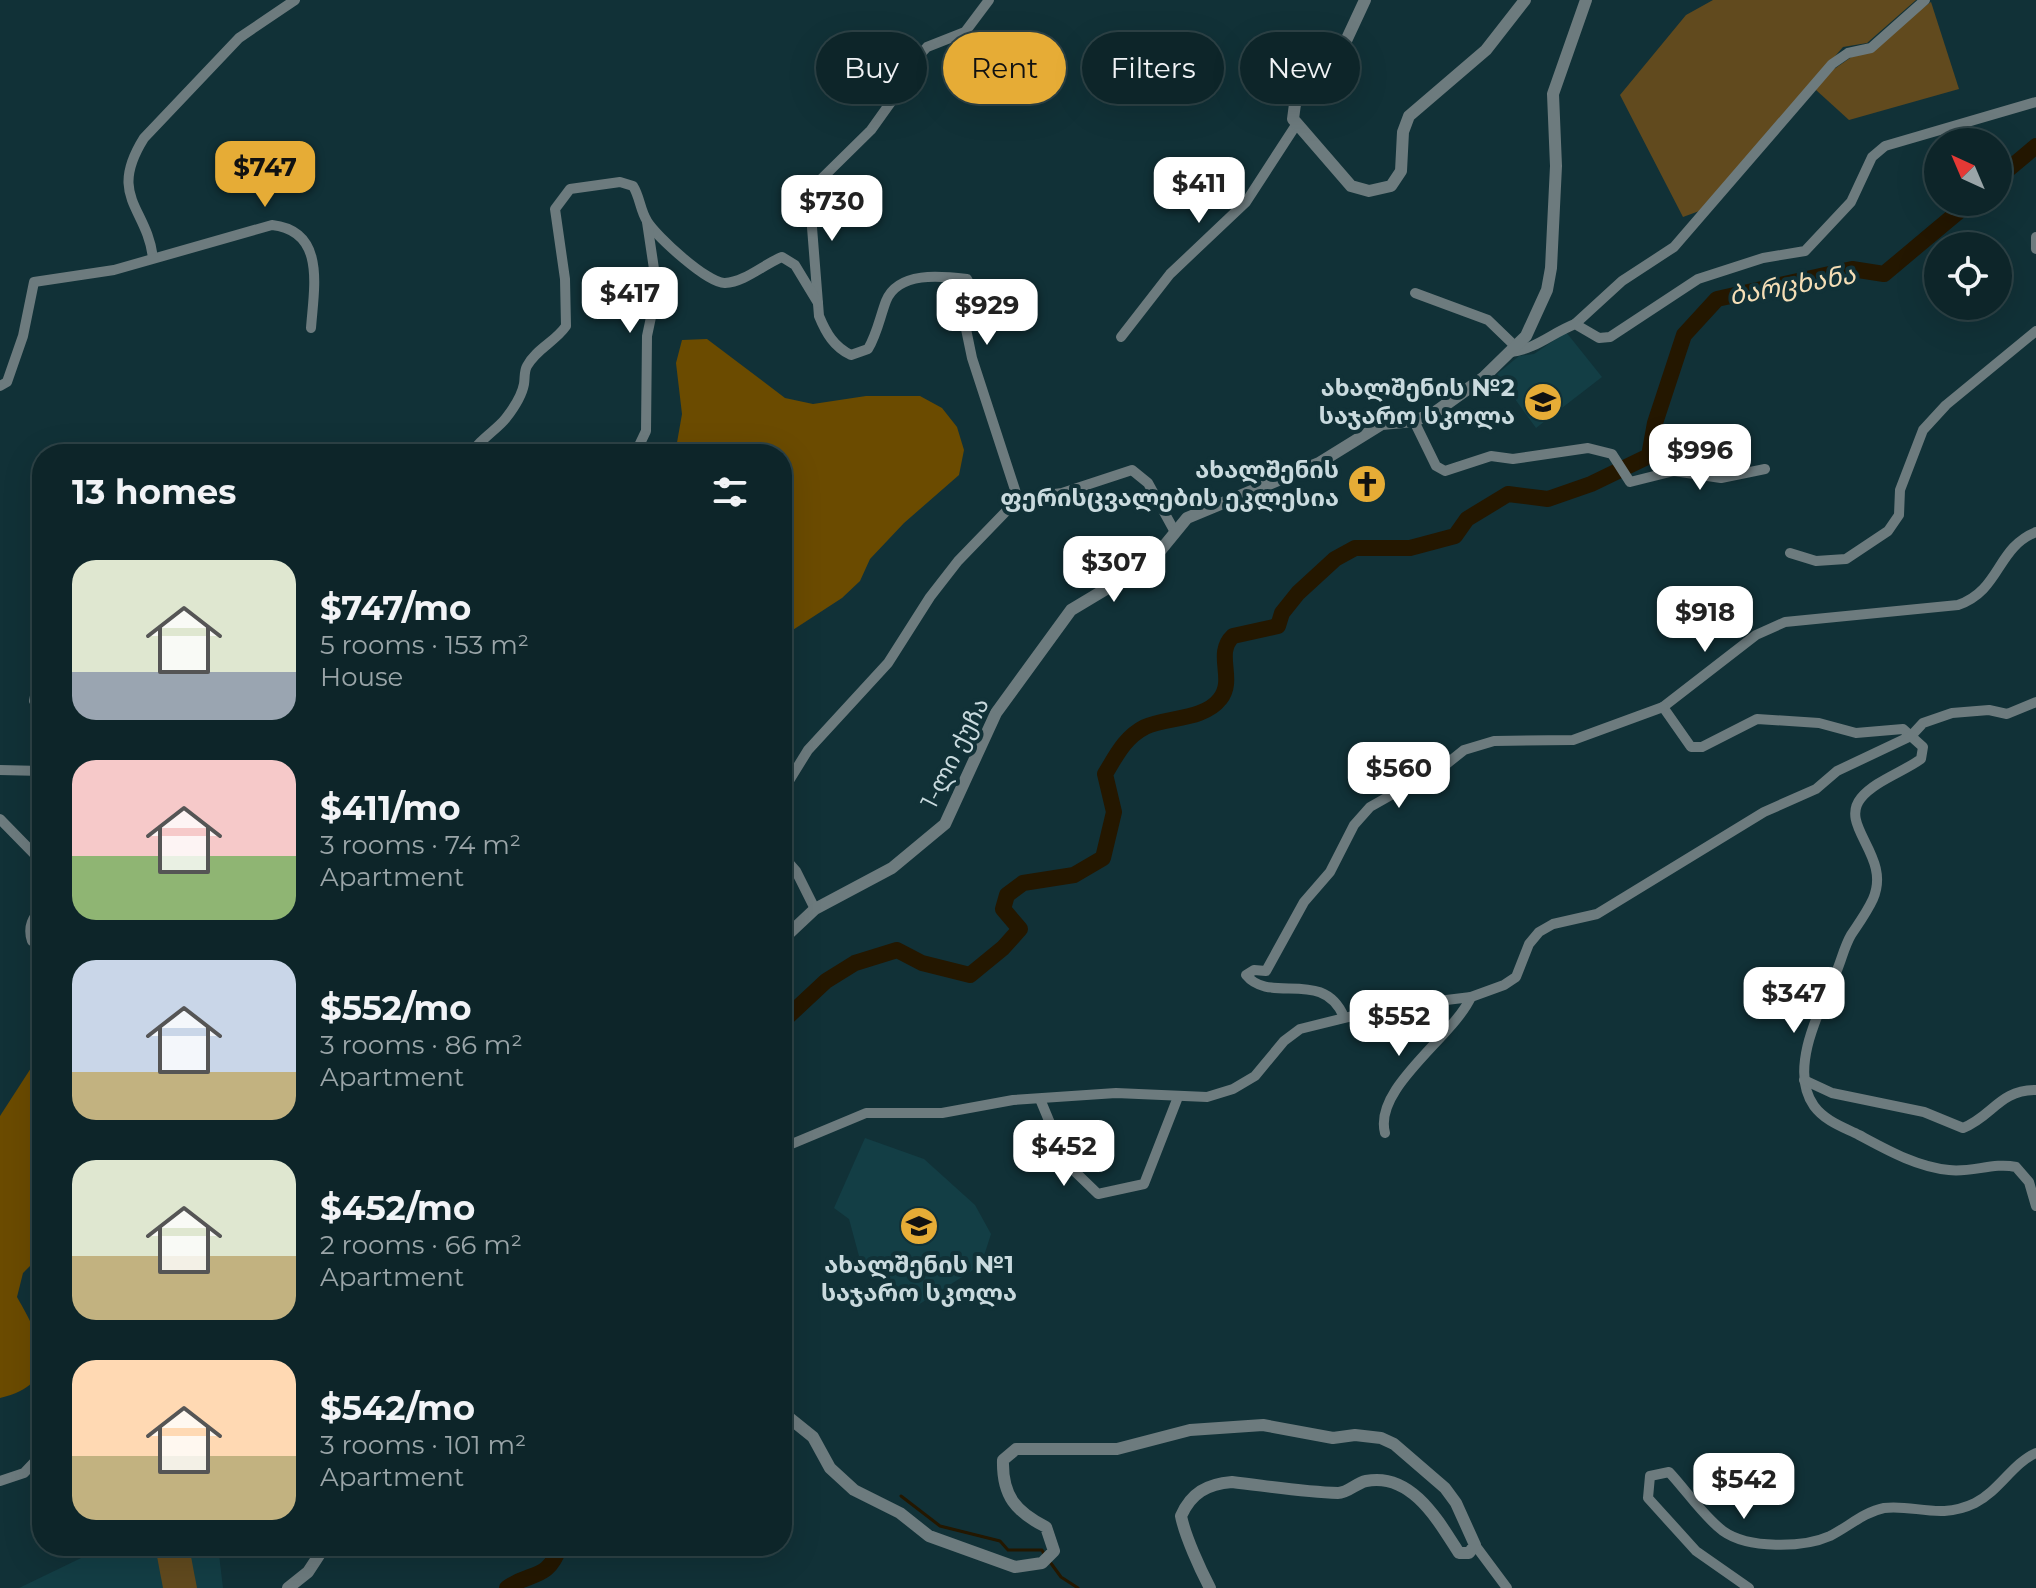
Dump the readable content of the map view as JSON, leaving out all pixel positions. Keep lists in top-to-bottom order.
{
  "streets": {
    "street": ["1-ლი ქუჩა"]
  },
  "water": ["ბარცხანა"],
  "places": {
    "school or university": ["ახალშენის №2 საჯარო სკოლა", "ახალშენის №1 საჯარო სკოლა"],
    "church": ["ახალშენის ფერისცვალების ეკლესია"]
  },
  "north": "top left",
  "page": {
    "chip": [
      "Buy",
      "Rent",
      "Filters",
      "New"
    ],
    "price": [
      "$747",
      "$411",
      "$730",
      "$417",
      "$929",
      "$996",
      "$307",
      "$918",
      "$560",
      "$347",
      "$552",
      "$452",
      "$542"
    ],
    "heading": "13 homes",
    "list": [
      {
        "name": "$747/mo",
        "note": "5 rooms · 153 m² · House"
      },
      {
        "name": "$411/mo",
        "note": "3 rooms · 74 m² · Apartment"
      },
      {
        "name": "$552/mo",
        "note": "3 rooms · 86 m² · Apartment"
      },
      {
        "name": "$452/mo",
        "note": "2 rooms · 66 m² · Apartment"
      },
      {
        "name": "$542/mo",
        "note": "3 rooms · 101 m² · Apartment"
      }
    ]
  }
}
